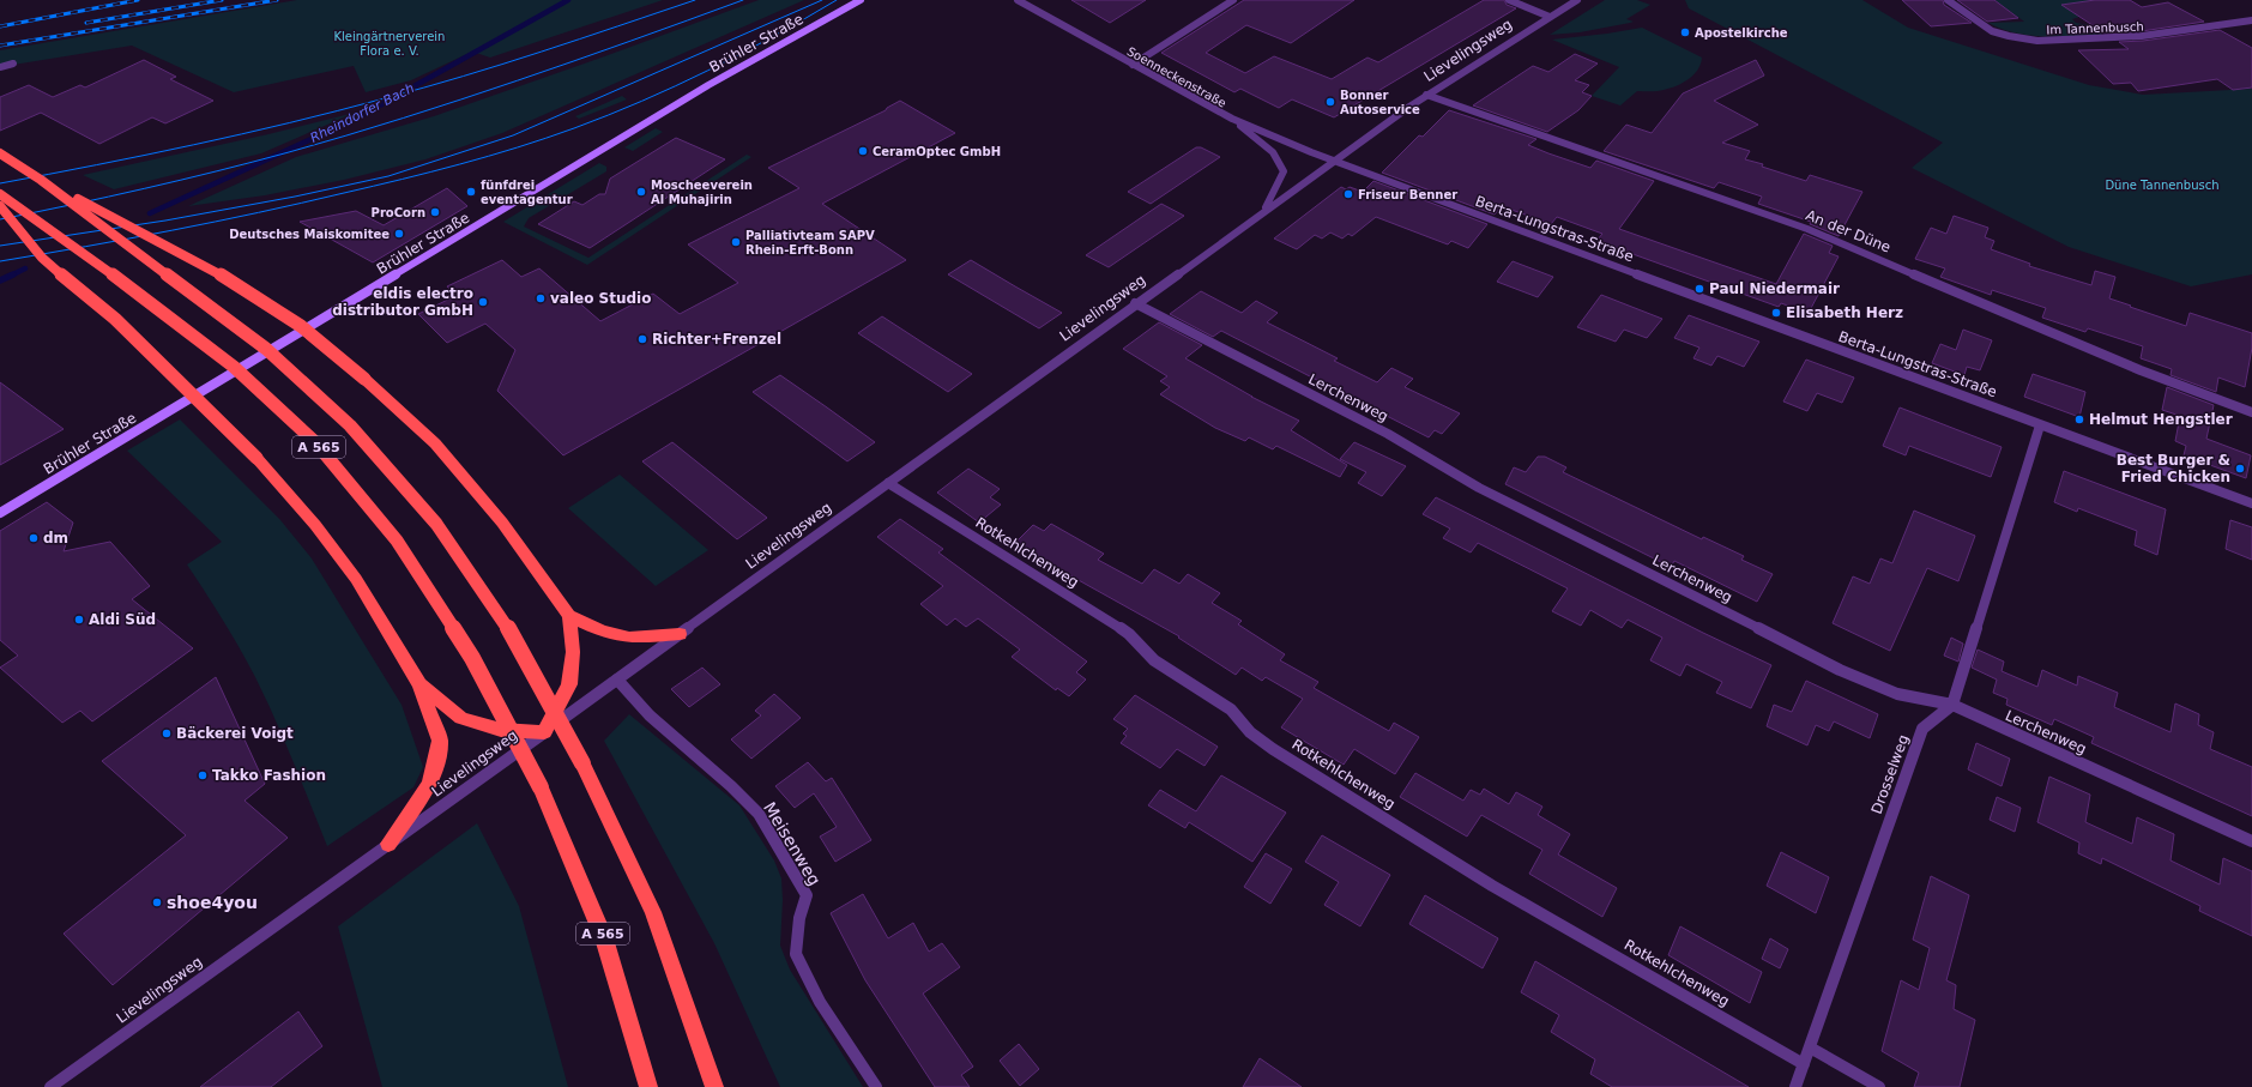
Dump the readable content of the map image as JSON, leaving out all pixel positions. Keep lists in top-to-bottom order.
{
  "streets": {
    "highway": ["A 565"],
    "main road": ["Brühler Straße"],
    "street": [
      "Im Tannenbusch",
      "Lievelingsweg",
      "Soenneckenstraße",
      "Berta-Lungstras-Straße",
      "An der Düne",
      "Lerchenweg",
      "Rotkehlchenweg",
      "Drosselweg",
      "Meisenweg"
    ]
  },
  "crossings": [
    ["Lievelingsweg", "Soenneckenstraße"],
    ["Lievelingsweg", "Berta-Lungstras-Straße"],
    ["Lievelingsweg", "An der Düne"],
    ["Lievelingsweg", "Lerchenweg"],
    ["Lievelingsweg", "Rotkehlchenweg"],
    ["Lievelingsweg", "Meisenweg"],
    ["Soenneckenstraße", "Berta-Lungstras-Straße"],
    ["Lerchenweg", "Drosselweg"],
    ["Rotkehlchenweg", "Drosselweg"]
  ],
  "water": ["Rheindorfer Bach"],
  "parks": ["Kleingärtnerverein Flora e. V.", "Düne Tannenbusch"],
  "places": [
    "Apostelkirche",
    "Bonner Autoservice",
    "CeramOptec GmbH",
    "fünfdrei eventagentur",
    "Moscheeverein Al Muhajirin",
    "Friseur Benner",
    "ProCorn",
    "Deutsches Maiskomitee",
    "Palliativteam SAPV Rhein-Erft-Bonn",
    "Paul Niedermair",
    "valeo Studio",
    "eldis electro distributor GmbH",
    "Elisabeth Herz",
    "Richter+Frenzel",
    "Helmut Hengstler",
    "Best Burger & Fried Chicken",
    "dm",
    "Aldi Süd",
    "Bäckerei Voigt",
    "Takko Fashion",
    "shoe4you"
  ]
}
